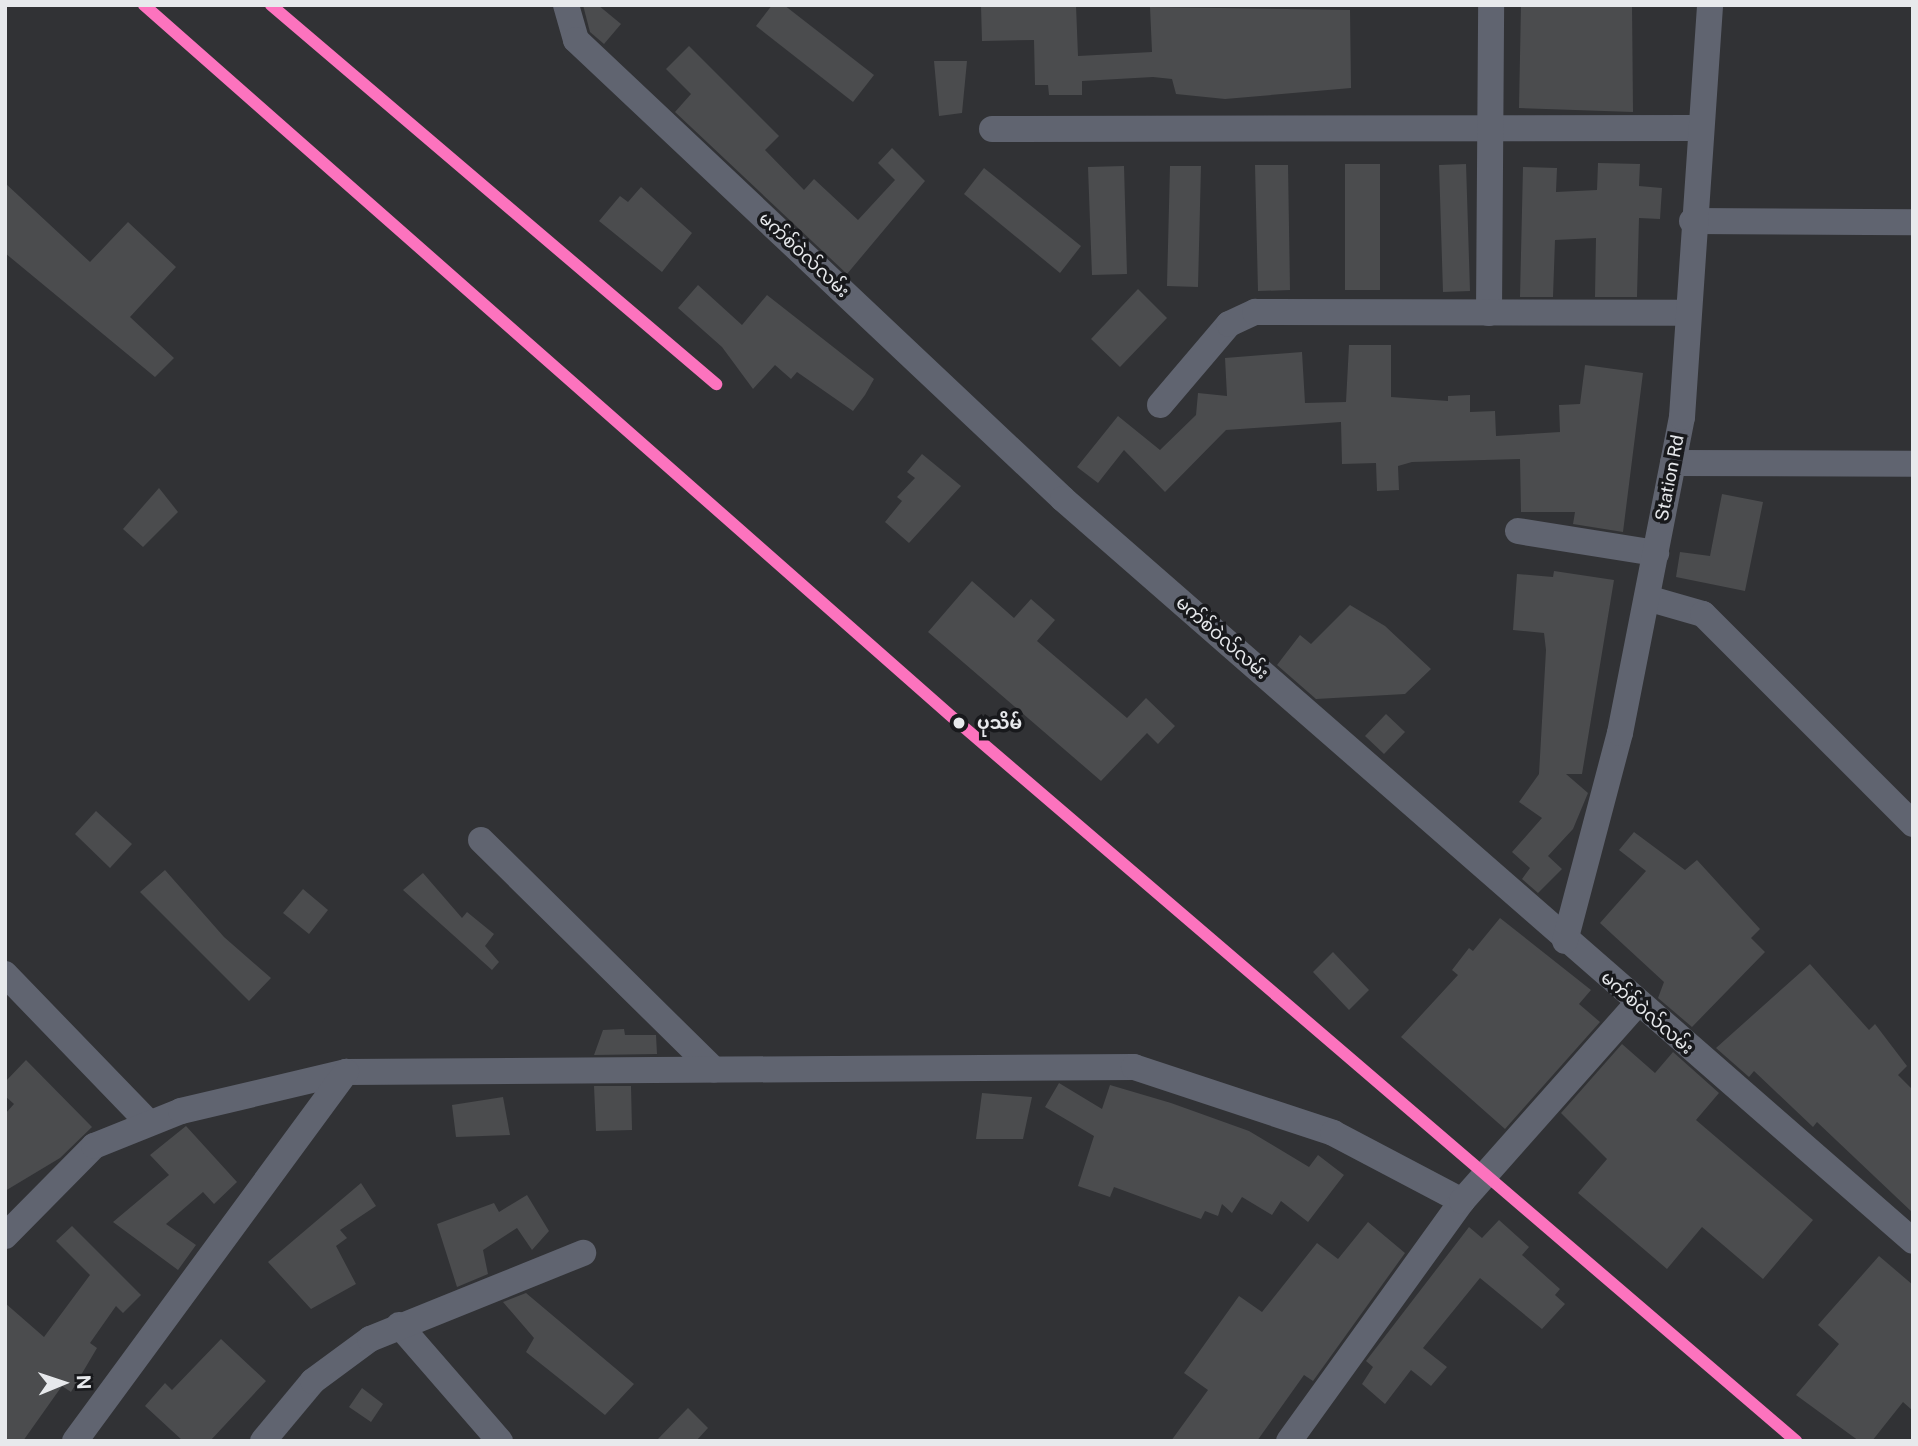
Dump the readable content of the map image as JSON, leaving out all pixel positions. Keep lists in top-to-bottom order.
{
  "streets": {
    "street": ["မက်စ်ဝဲလ်လမ်း", "Station Rd"]
  },
  "crossings": [
    ["မက်စ်ဝဲလ်လမ်း", "Station Rd"]
  ],
  "places": ["ပုသိမ်"],
  "north": "right"
}
